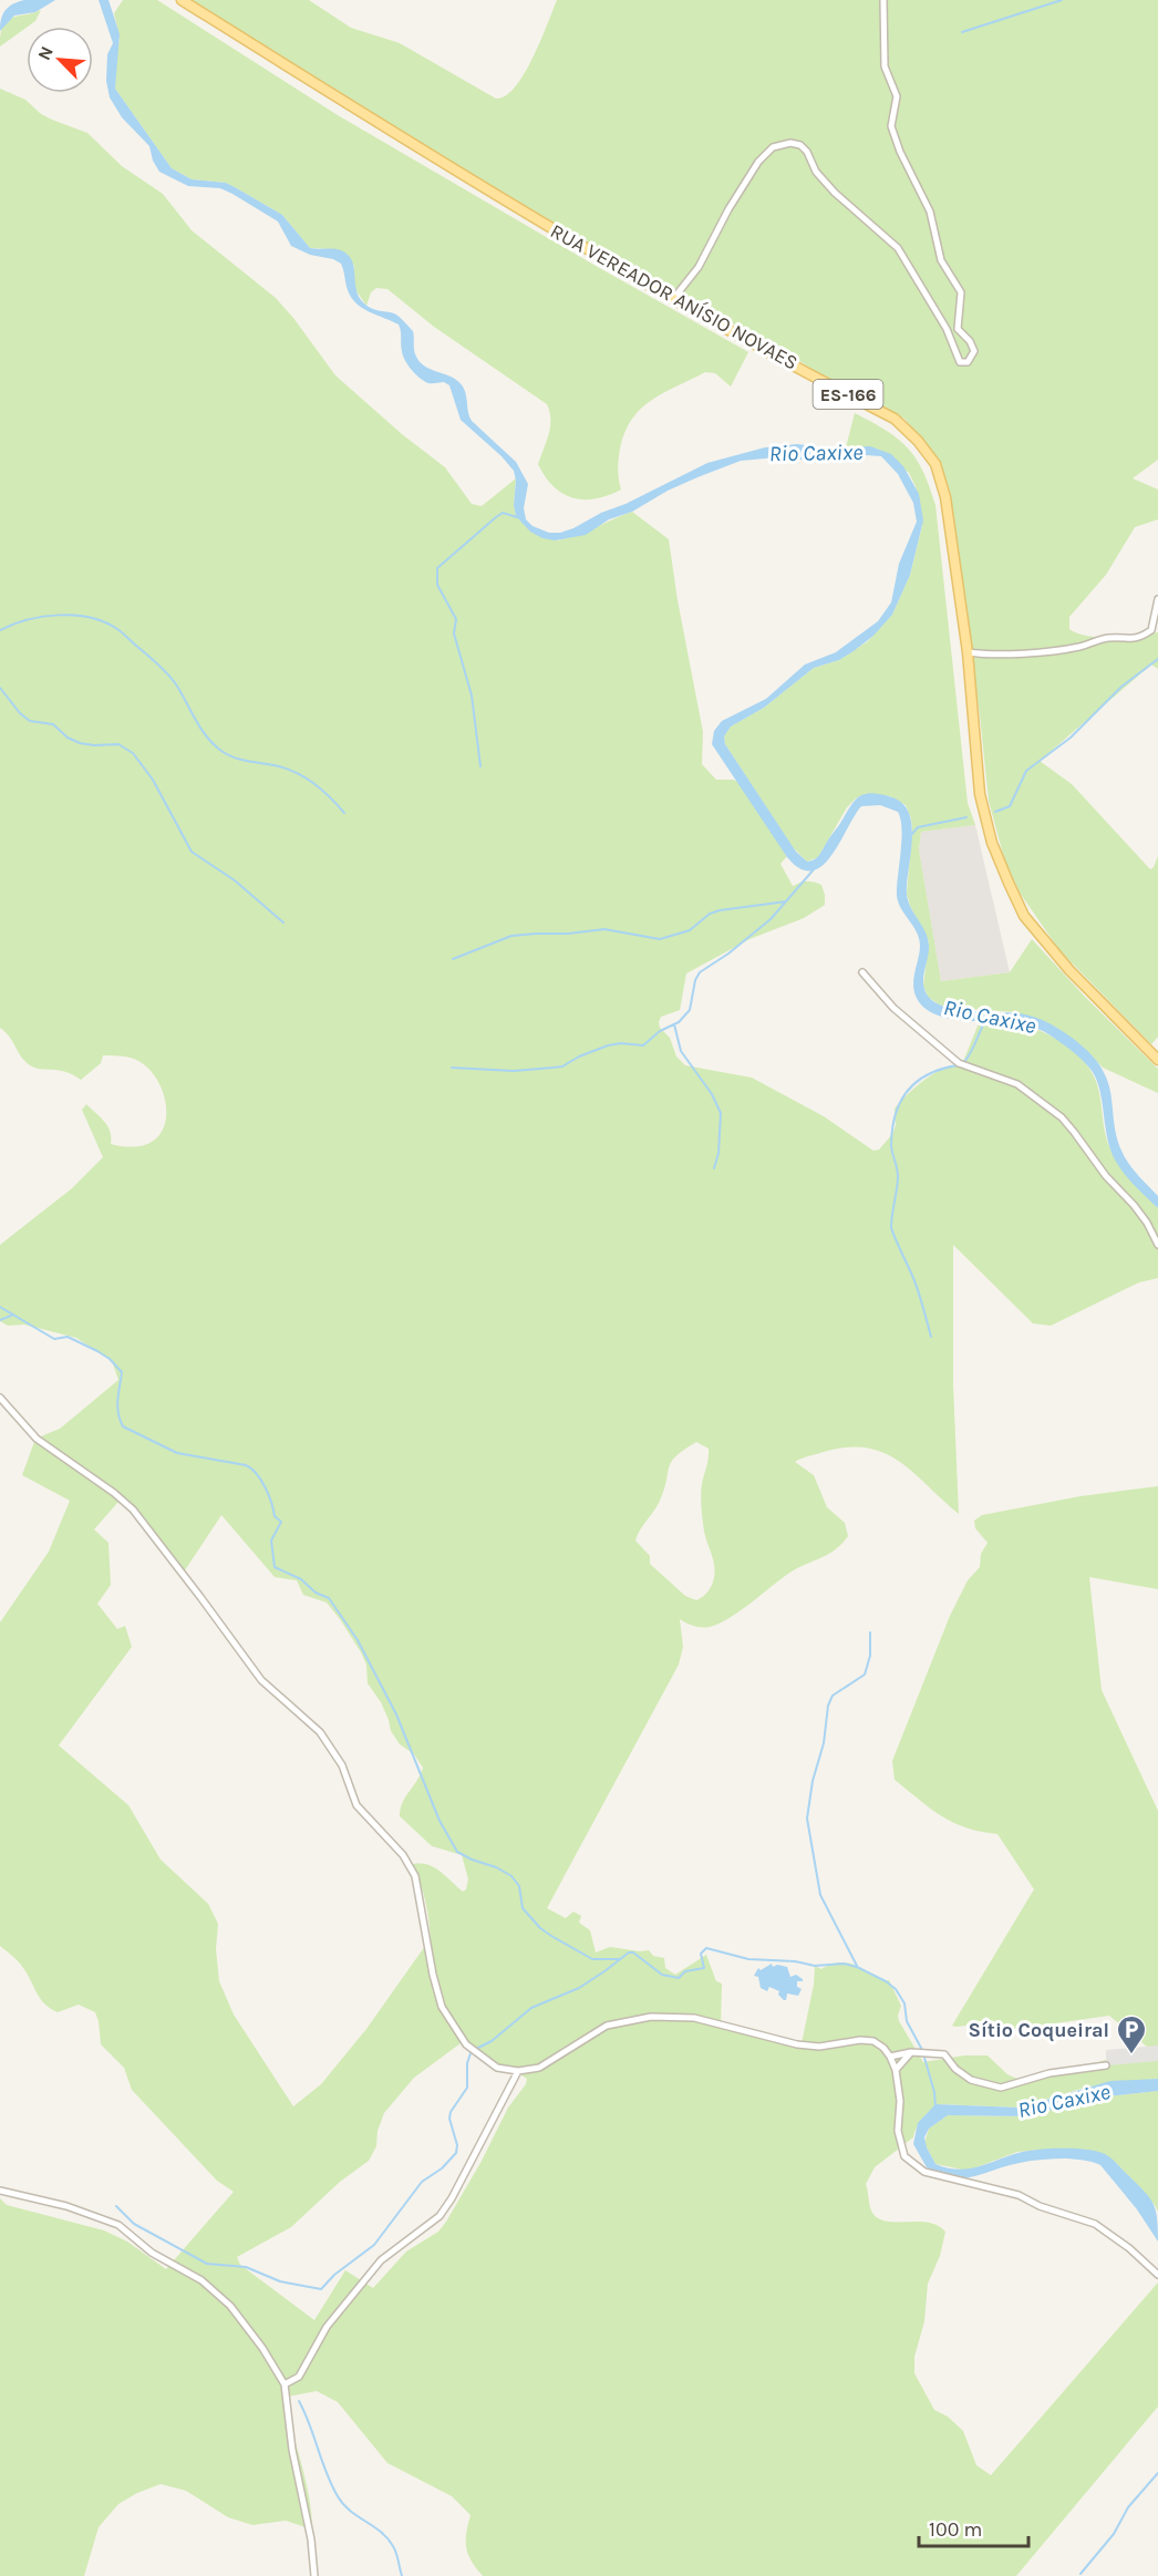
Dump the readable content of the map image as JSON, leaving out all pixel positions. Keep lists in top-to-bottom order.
{
  "streets": {
    "main road": ["RUA VEREADOR ANÍSIO NOVAES", "ES-166"]
  },
  "water": ["Rio Caxixe"],
  "places": {
    "parking": ["Sítio Coqueiral"]
  },
  "scale_bar": "100 m",
  "north": "top left"
}
